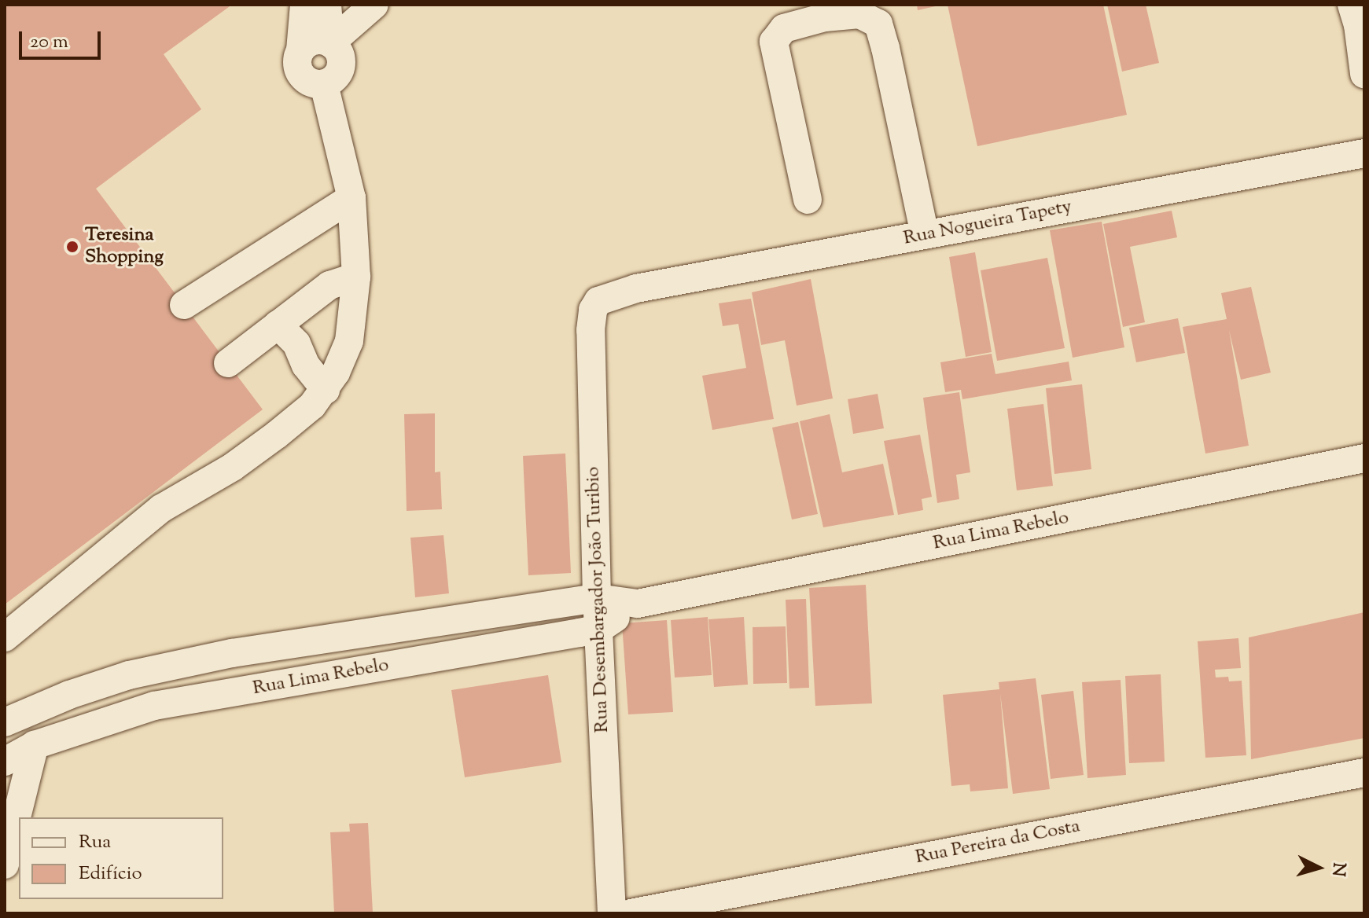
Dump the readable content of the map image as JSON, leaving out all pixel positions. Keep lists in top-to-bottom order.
{
  "streets": {
    "street": [
      "Rua Nogueira Tapety",
      "Rua Lima Rebelo",
      "Rua Desembargador João Turibio",
      "Rua Pereira da Costa"
    ]
  },
  "crossings": [
    ["Rua Nogueira Tapety", "Rua Desembargador João Turibio"],
    ["Rua Lima Rebelo", "Rua Desembargador João Turibio"]
  ],
  "places": ["Teresina Shopping"],
  "legend": ["Rua", "Edifício"],
  "scale_bar": "20 m",
  "north": "right"
}
